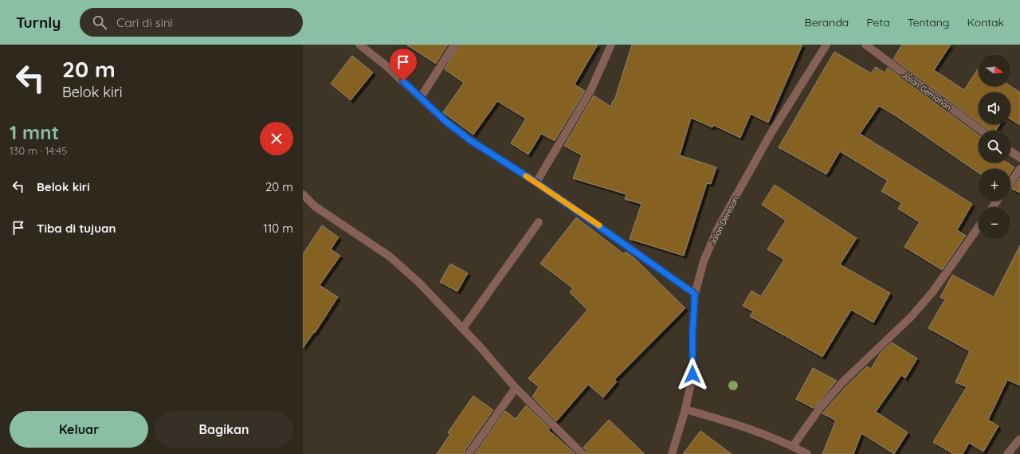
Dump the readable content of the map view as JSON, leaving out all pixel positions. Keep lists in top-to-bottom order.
{
  "streets": {
    "street": ["Jalan Gemahan", "Jalan Deresan"]
  },
  "north": "right",
  "page": {
    "header": "Turnly",
    "search": "Cari di sini",
    "nav": [
      "Beranda",
      "Peta",
      "Tentang",
      "Kontak"
    ],
    "turn": ["20 m", "Belok kiri"],
    "map_buttons": ["+", "−"],
    "heading": ["1 mnt", "130 m · 14:45"],
    "list": [
      {
        "name": "Belok kiri",
        "value": "20 m"
      },
      {
        "name": "Tiba di tujuan",
        "value": "110 m"
      }
    ],
    "buttons": ["Keluar", "Bagikan"]
  }
}
